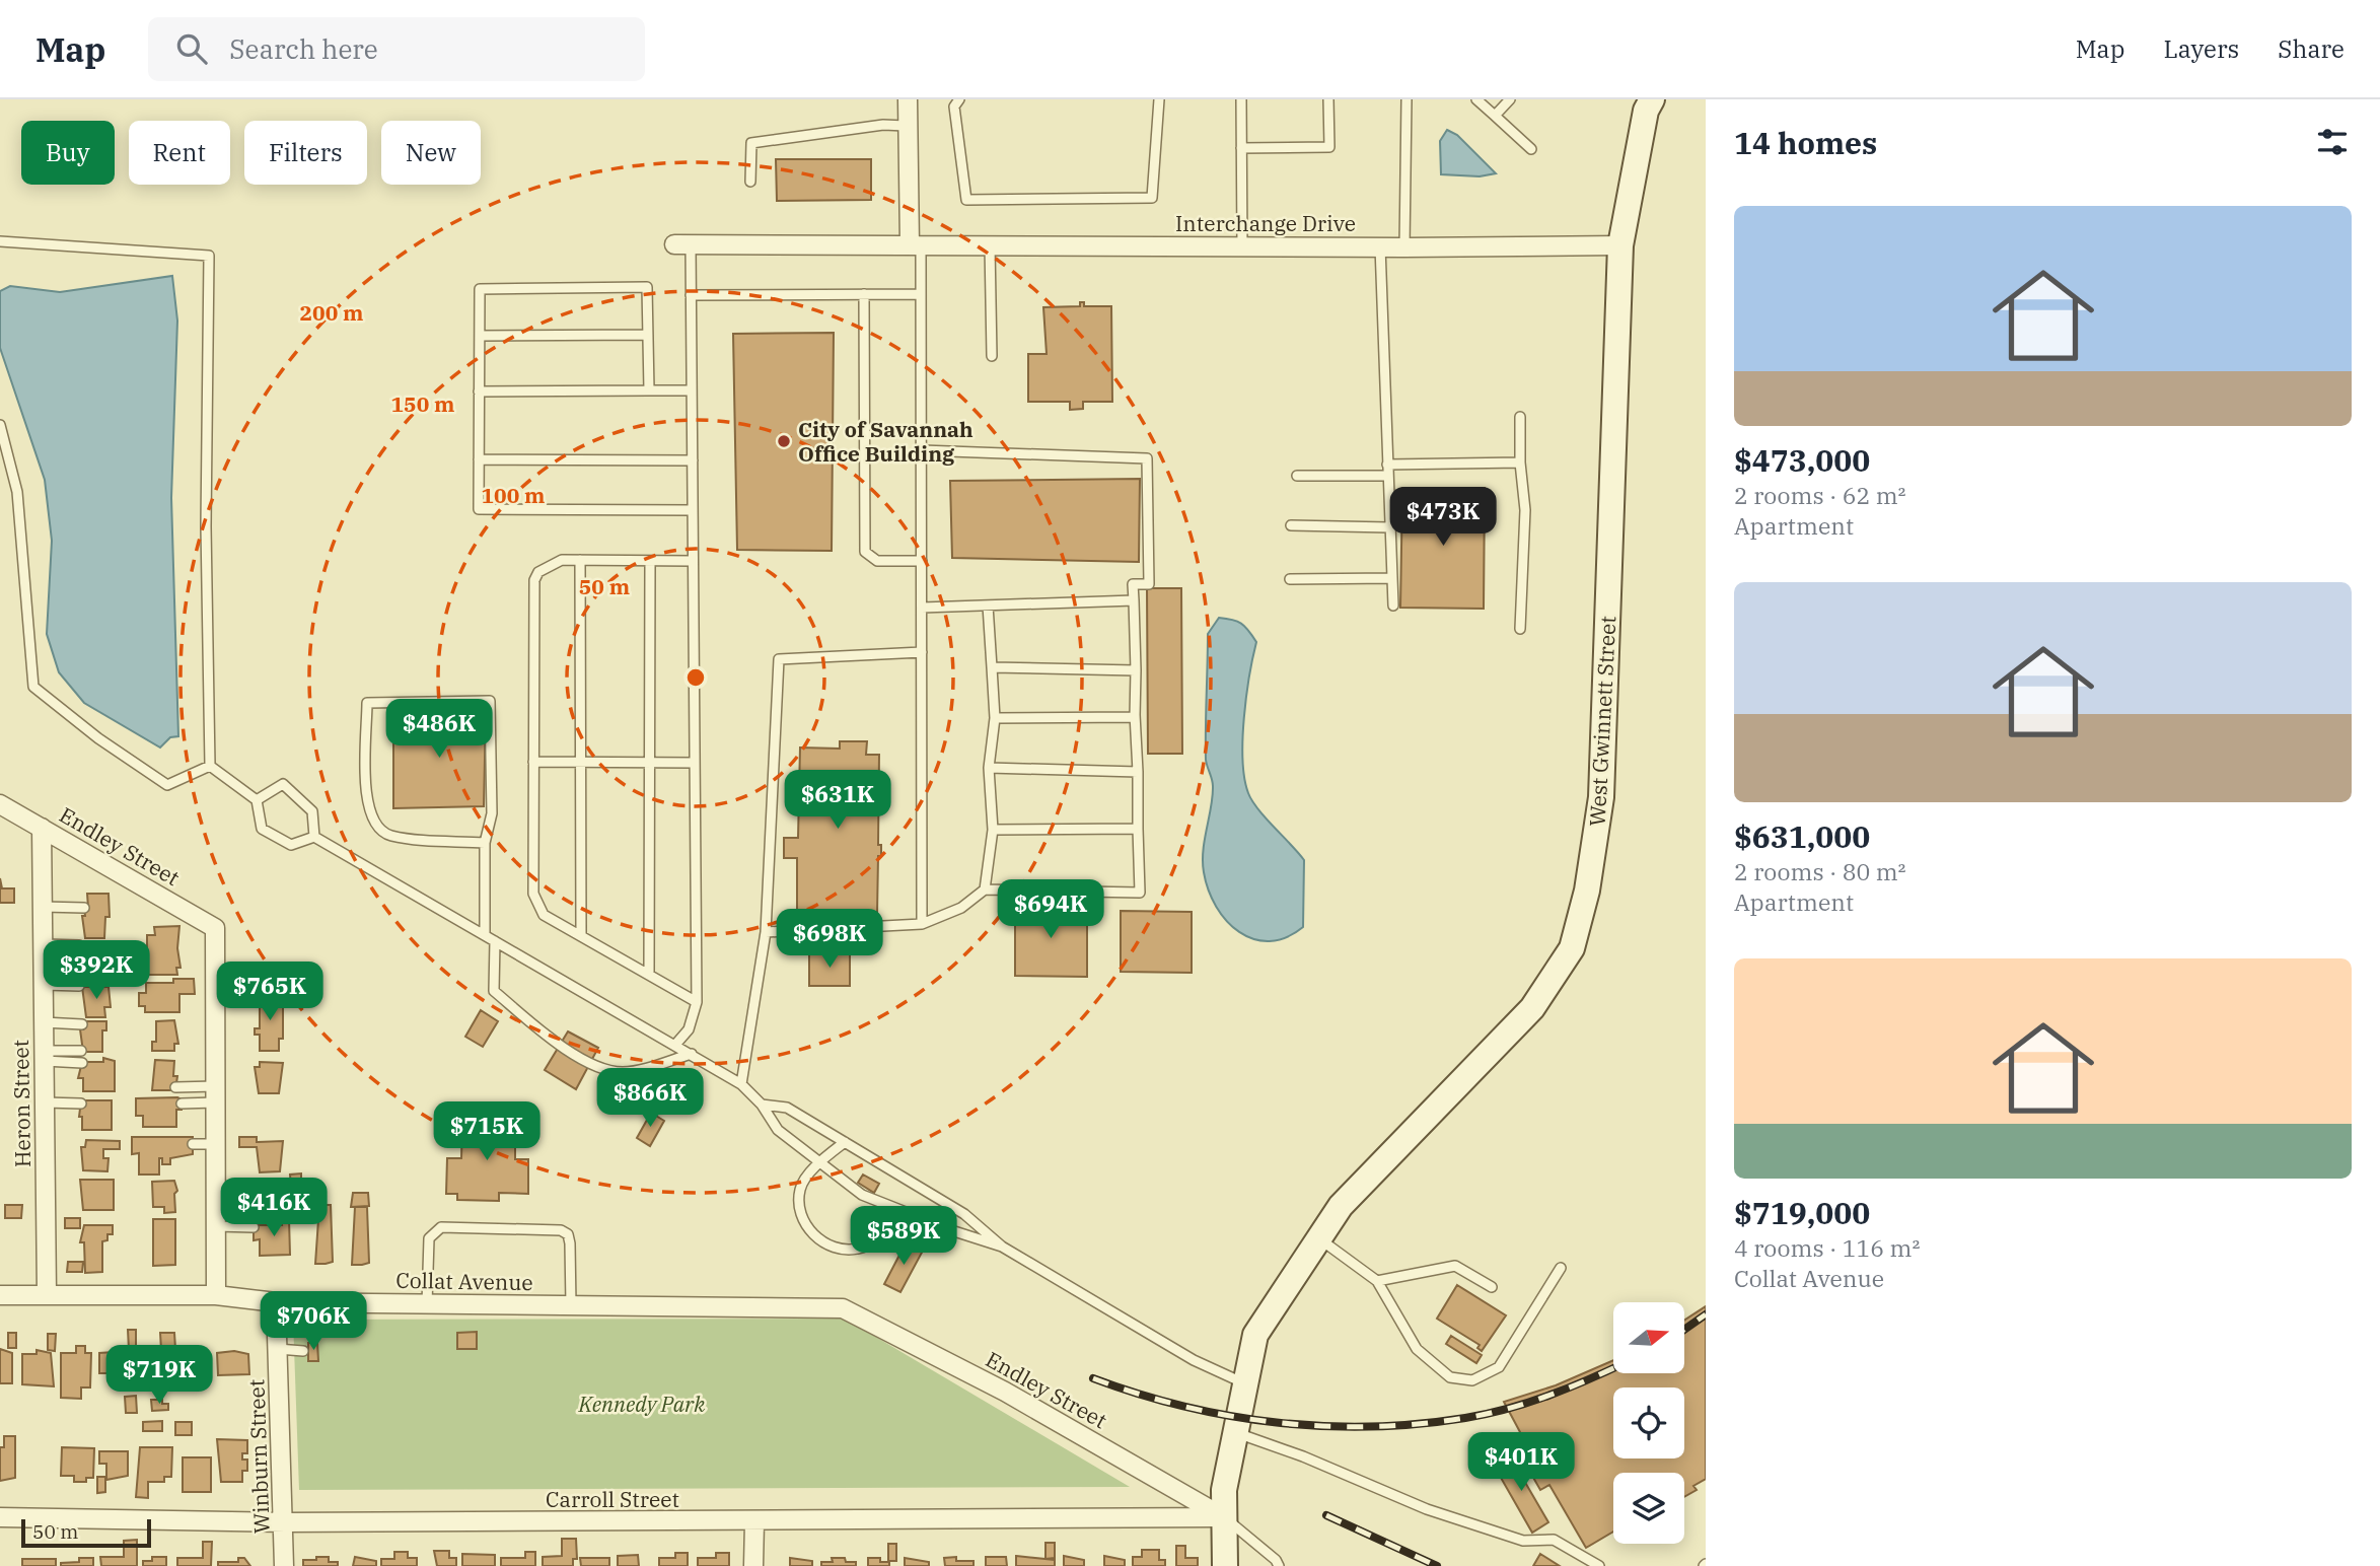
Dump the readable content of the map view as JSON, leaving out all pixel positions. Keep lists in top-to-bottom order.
{
  "streets": {
    "main road": ["West Gwinnett Street"],
    "street": [
      "Interchange Drive",
      "Endley Street",
      "Heron Street",
      "Collat Avenue",
      "Winburn Street",
      "Carroll Street"
    ]
  },
  "crossings": [
    ["Interchange Drive", "West Gwinnett Street"],
    ["West Gwinnett Street", "Endley Street"],
    ["West Gwinnett Street", "Carroll Street"],
    ["Endley Street", "Heron Street"],
    ["Endley Street", "Collat Avenue"],
    ["Endley Street", "Carroll Street"],
    ["Heron Street", "Collat Avenue"],
    ["Collat Avenue", "Winburn Street"],
    ["Winburn Street", "Carroll Street"]
  ],
  "parks": ["Kennedy Park"],
  "places": ["City of Savannah Office Building"],
  "scale_bar": "50 m",
  "north": "right",
  "page": {
    "header": "Map",
    "search": "Search here",
    "nav": ["Map", "Layers", "Share"],
    "heading": "14 homes",
    "chip": [
      "Buy",
      "Rent",
      "Filters",
      "New"
    ],
    "list": [
      {
        "name": "$473,000",
        "note": "2 rooms · 62 m² · Apartment"
      },
      {
        "name": "$631,000",
        "note": "2 rooms · 80 m² · Apartment"
      },
      {
        "name": "$719,000",
        "note": "4 rooms · 116 m² · Collat Avenue"
      }
    ],
    "price": [
      "$473K",
      "$486K",
      "$631K",
      "$694K",
      "$698K",
      "$392K",
      "$765K",
      "$866K",
      "$715K",
      "$416K",
      "$589K",
      "$706K",
      "$719K",
      "$401K"
    ],
    "scale": "50 m"
  },
  "rings": [
    "200 m",
    "150 m",
    "100 m",
    "50 m"
  ]
}
